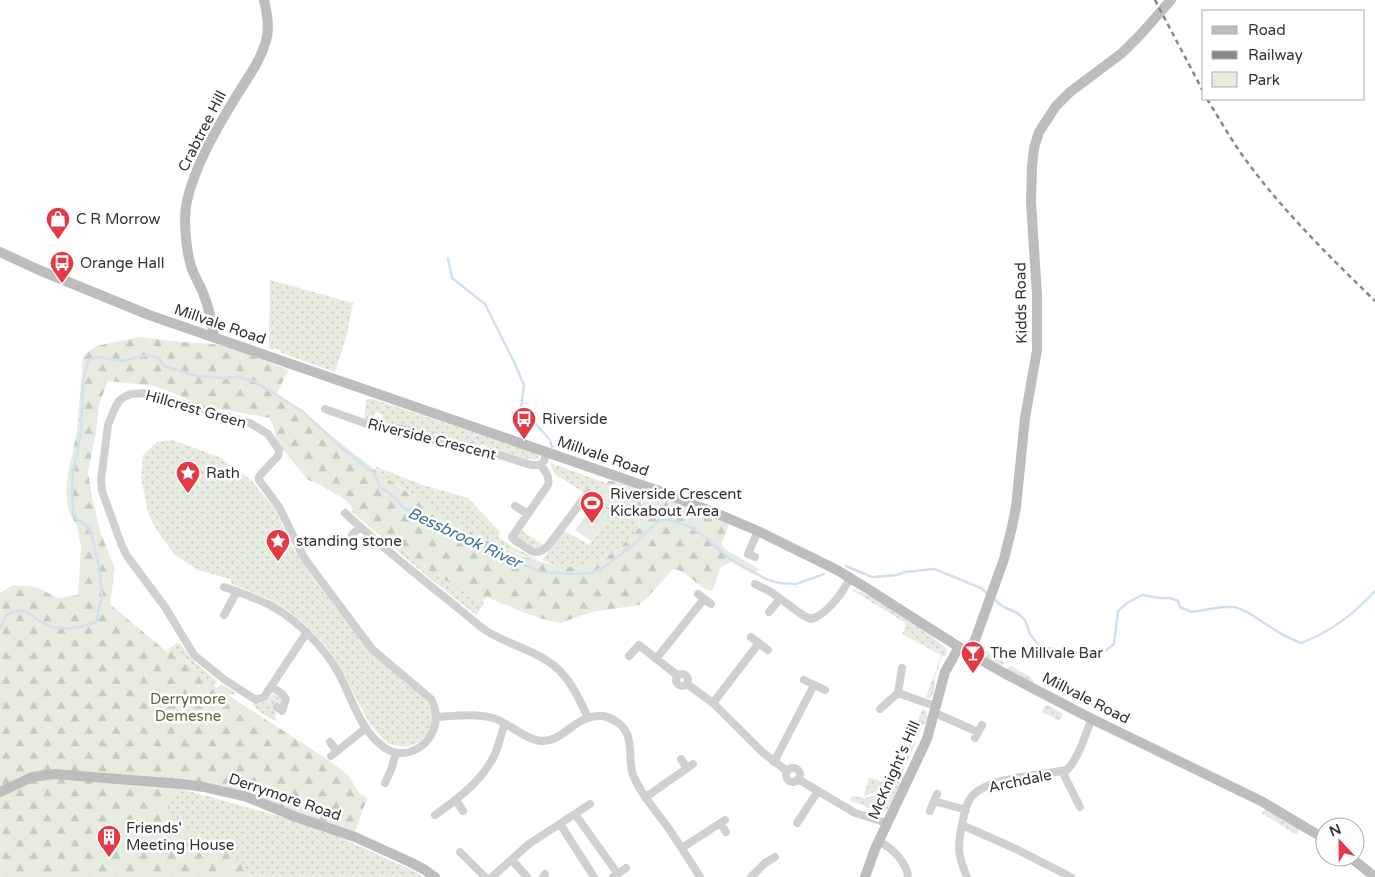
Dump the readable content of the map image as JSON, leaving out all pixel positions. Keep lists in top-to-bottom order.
{
  "streets": {
    "main road": [
      "Crabtree Hill",
      "Kidds Road",
      "Millvale Road",
      "McKnight's Hill",
      "Derrymore Road"
    ],
    "street": ["Hillcrest Green", "Riverside Crescent", "Archdale"]
  },
  "crossings": [
    ["Crabtree Hill", "Millvale Road"],
    ["Kidds Road", "Millvale Road"],
    ["Millvale Road", "McKnight's Hill"],
    ["Millvale Road", "Archdale"]
  ],
  "water": ["Bessbrook River"],
  "parks": ["Derrymore Demesne"],
  "places": {
    "shop": ["C R Morrow"],
    "bus stop": ["Orange Hall", "Riverside"],
    "place": ["Rath", "standing stone"],
    "sports": ["Riverside Crescent Kickabout Area"],
    "bar": ["The Millvale Bar"],
    "building": ["Friends' Meeting House"]
  },
  "legend": ["Road", "Railway", "Park"],
  "north": "top"
}
